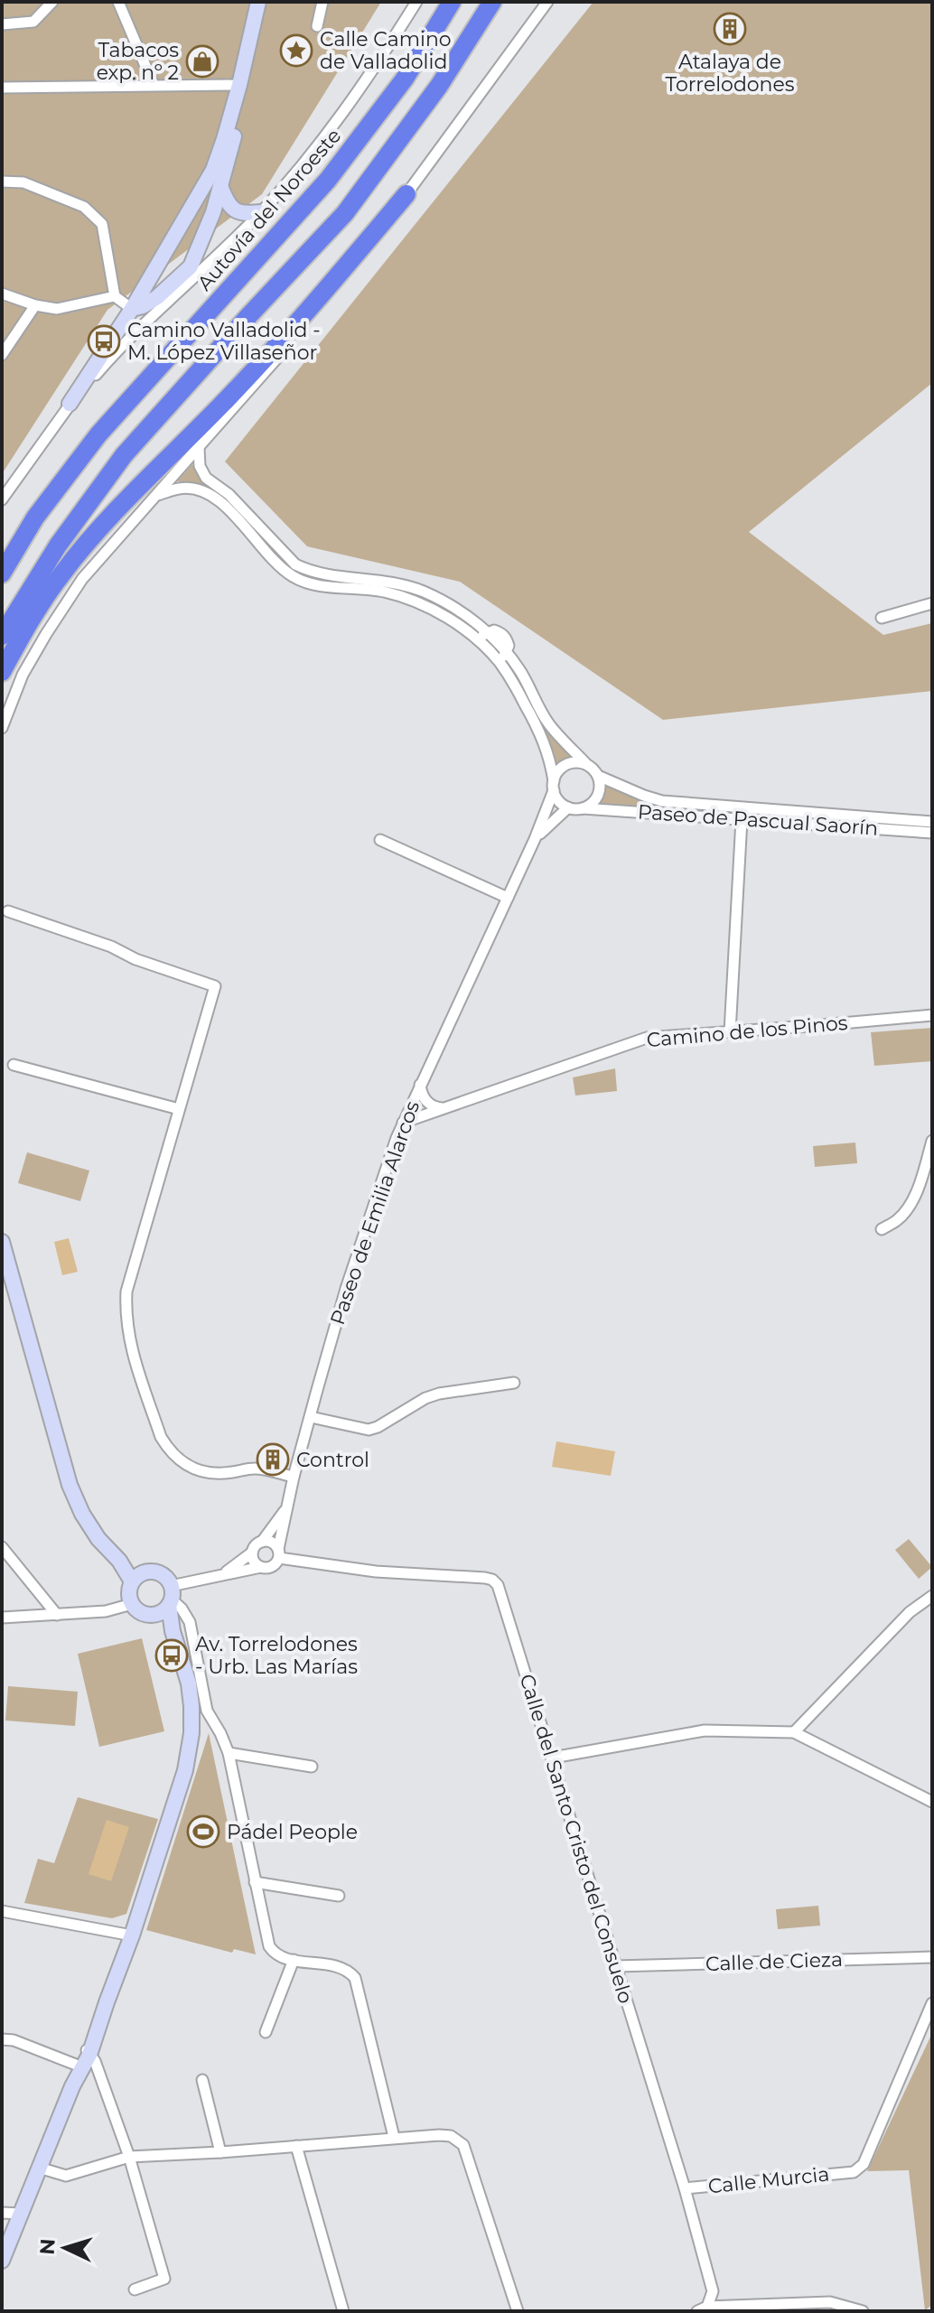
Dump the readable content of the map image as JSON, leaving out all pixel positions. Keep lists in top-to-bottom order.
{
  "streets": {
    "highway": ["Autovía del Noroeste"],
    "street": [
      "Paseo de Pascual Saorín",
      "Camino de los Pinos",
      "Paseo de Emilia Alarcos",
      "Calle del Santo Cristo del Consuelo",
      "Calle de Cieza",
      "Calle Murcia"
    ]
  },
  "crossings": [
    ["Paseo de Pascual Saorín", "Paseo de Emilia Alarcos"],
    ["Camino de los Pinos", "Paseo de Emilia Alarcos"],
    ["Paseo de Emilia Alarcos", "Calle del Santo Cristo del Consuelo"],
    ["Calle del Santo Cristo del Consuelo", "Calle de Cieza"],
    ["Calle del Santo Cristo del Consuelo", "Calle Murcia"]
  ],
  "places": {
    "building": ["Atalaya de Torrelodones", "Control"],
    "place": ["Calle Camino de Valladolid"],
    "shop": ["Tabacos exp. nº 2"],
    "bus stop": ["Camino Valladolid - M. López Villaseñor", "Av. Torrelodones - Urb. Las Marías"],
    "sports": ["Pádel People"]
  },
  "north": "left"
}
